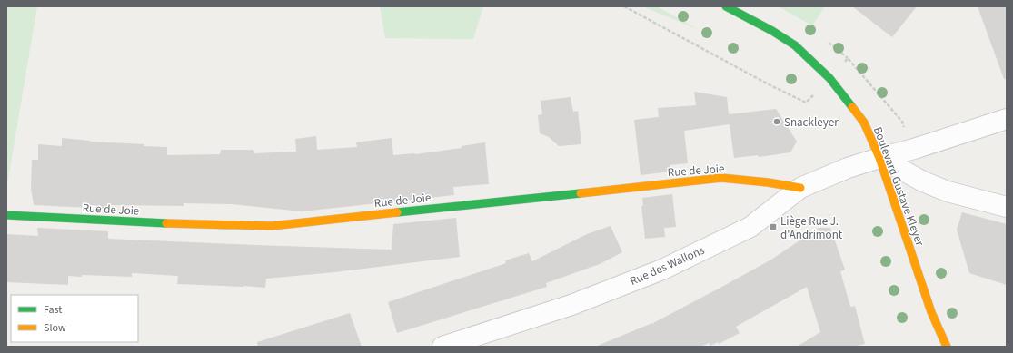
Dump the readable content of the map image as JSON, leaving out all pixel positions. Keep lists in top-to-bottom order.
{
  "streets": {
    "street": ["Rue de Joie", "Boulevard Gustave Kleyer", "Rue des Wallons"]
  },
  "crossings": [
    ["Rue de Joie", "Rue des Wallons"],
    ["Boulevard Gustave Kleyer", "Rue des Wallons"]
  ],
  "places": {
    "other": ["Snackleyer"],
    "transit": ["Liège Rue J. d'Andrimont"]
  },
  "legend": ["Fast", "Slow"]
}
